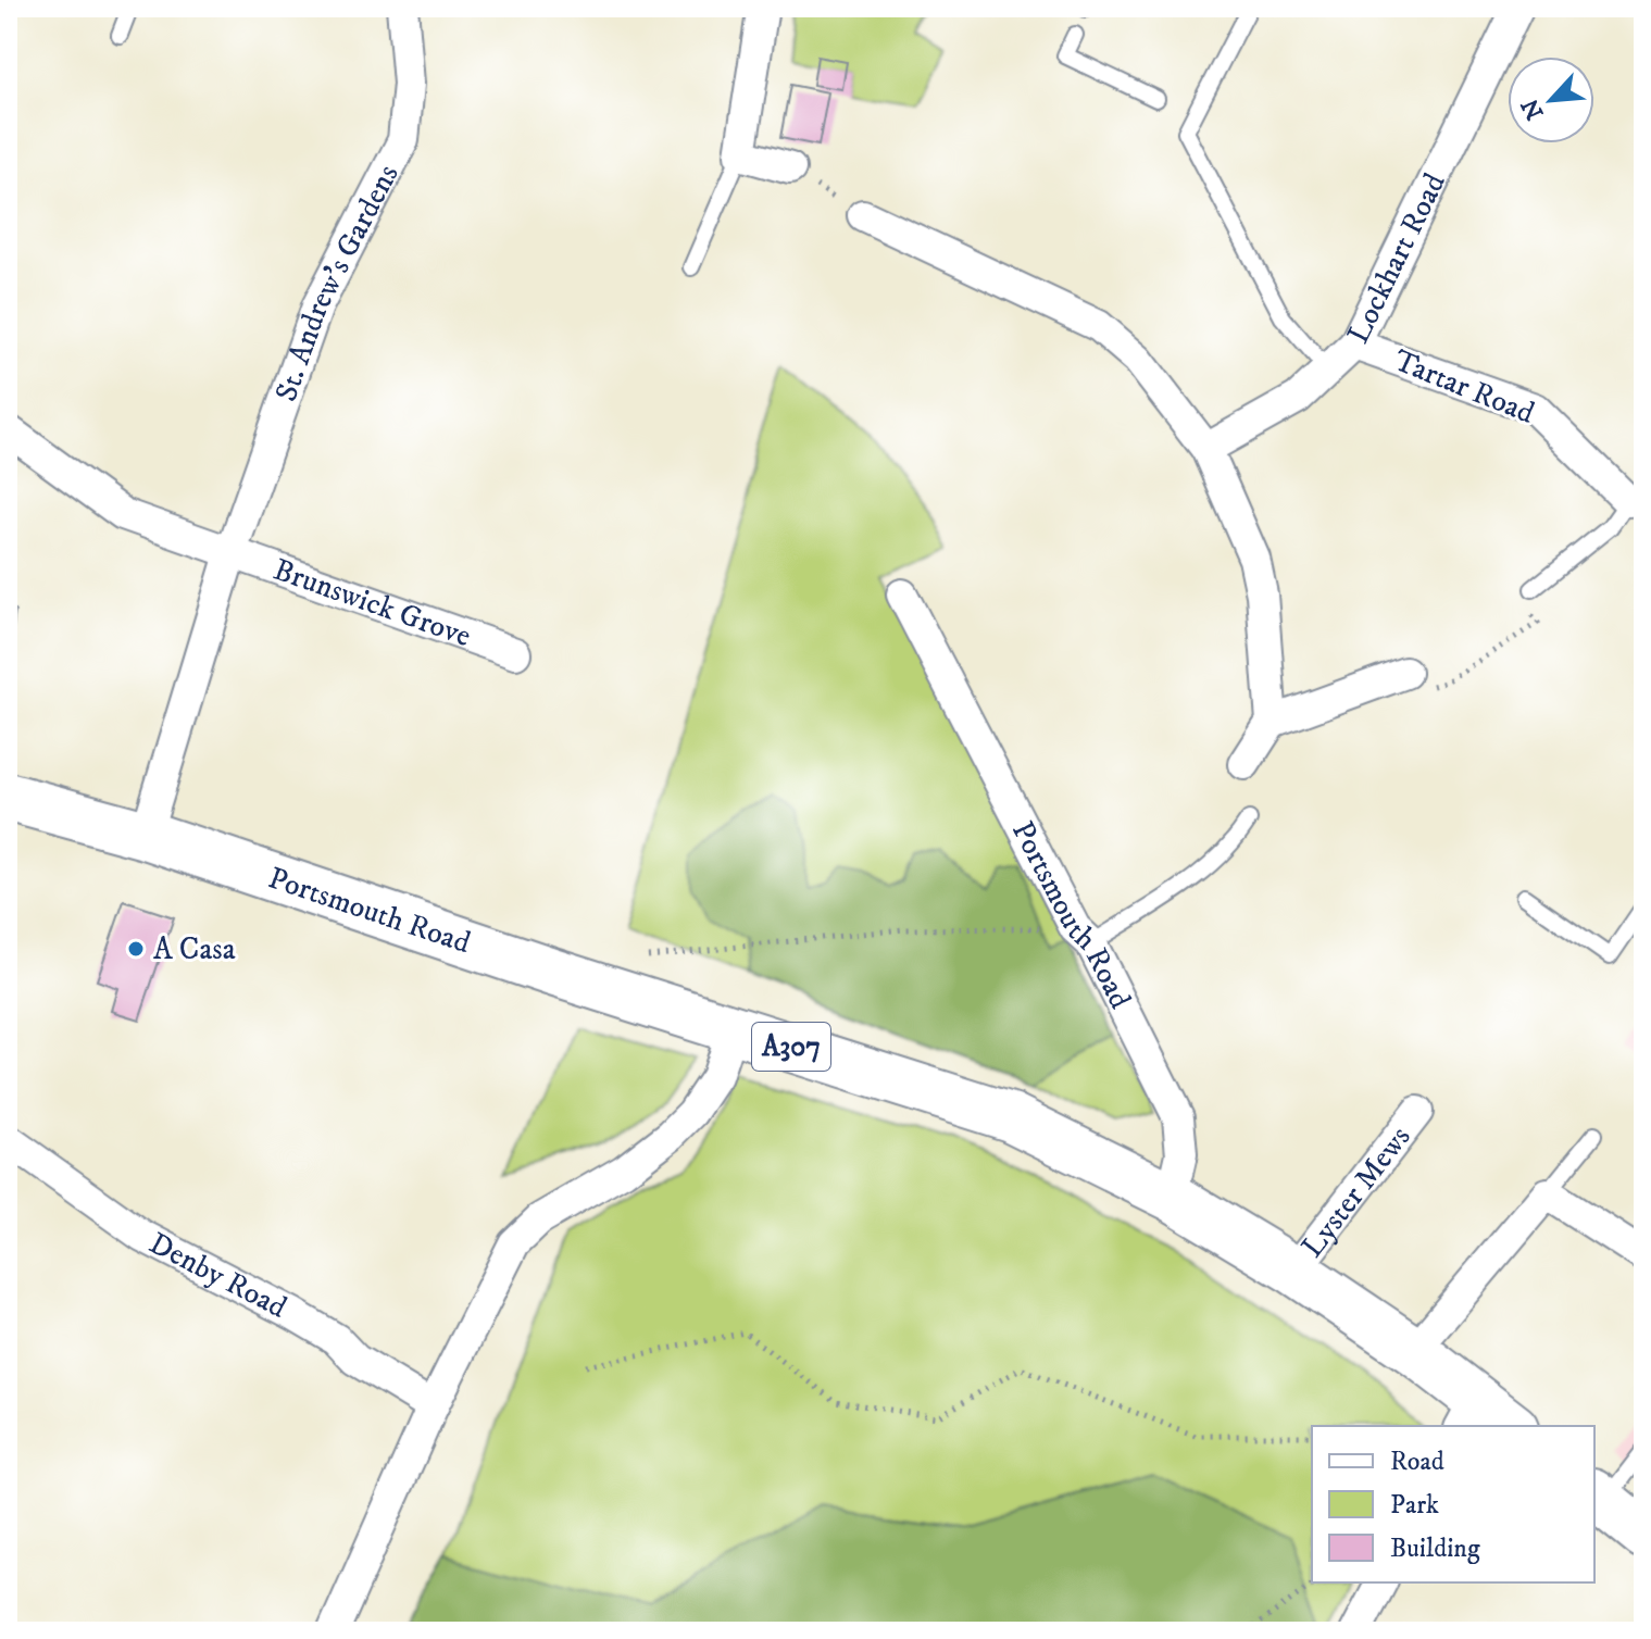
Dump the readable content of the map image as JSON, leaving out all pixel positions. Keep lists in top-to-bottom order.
{
  "streets": {
    "main road": ["Portsmouth Road", "A307"],
    "street": [
      "Lockhart Road",
      "St. Andrew's Gardens",
      "Tartar Road",
      "Brunswick Grove",
      "Lyster Mews",
      "Denby Road"
    ]
  },
  "crossings": [
    ["Lockhart Road", "Tartar Road"],
    ["St. Andrew's Gardens", "Brunswick Grove"],
    ["Portsmouth Road", "Lyster Mews"]
  ],
  "places": ["A Casa"],
  "legend": ["Road", "Park", "Building"],
  "north": "bottom left"
}
